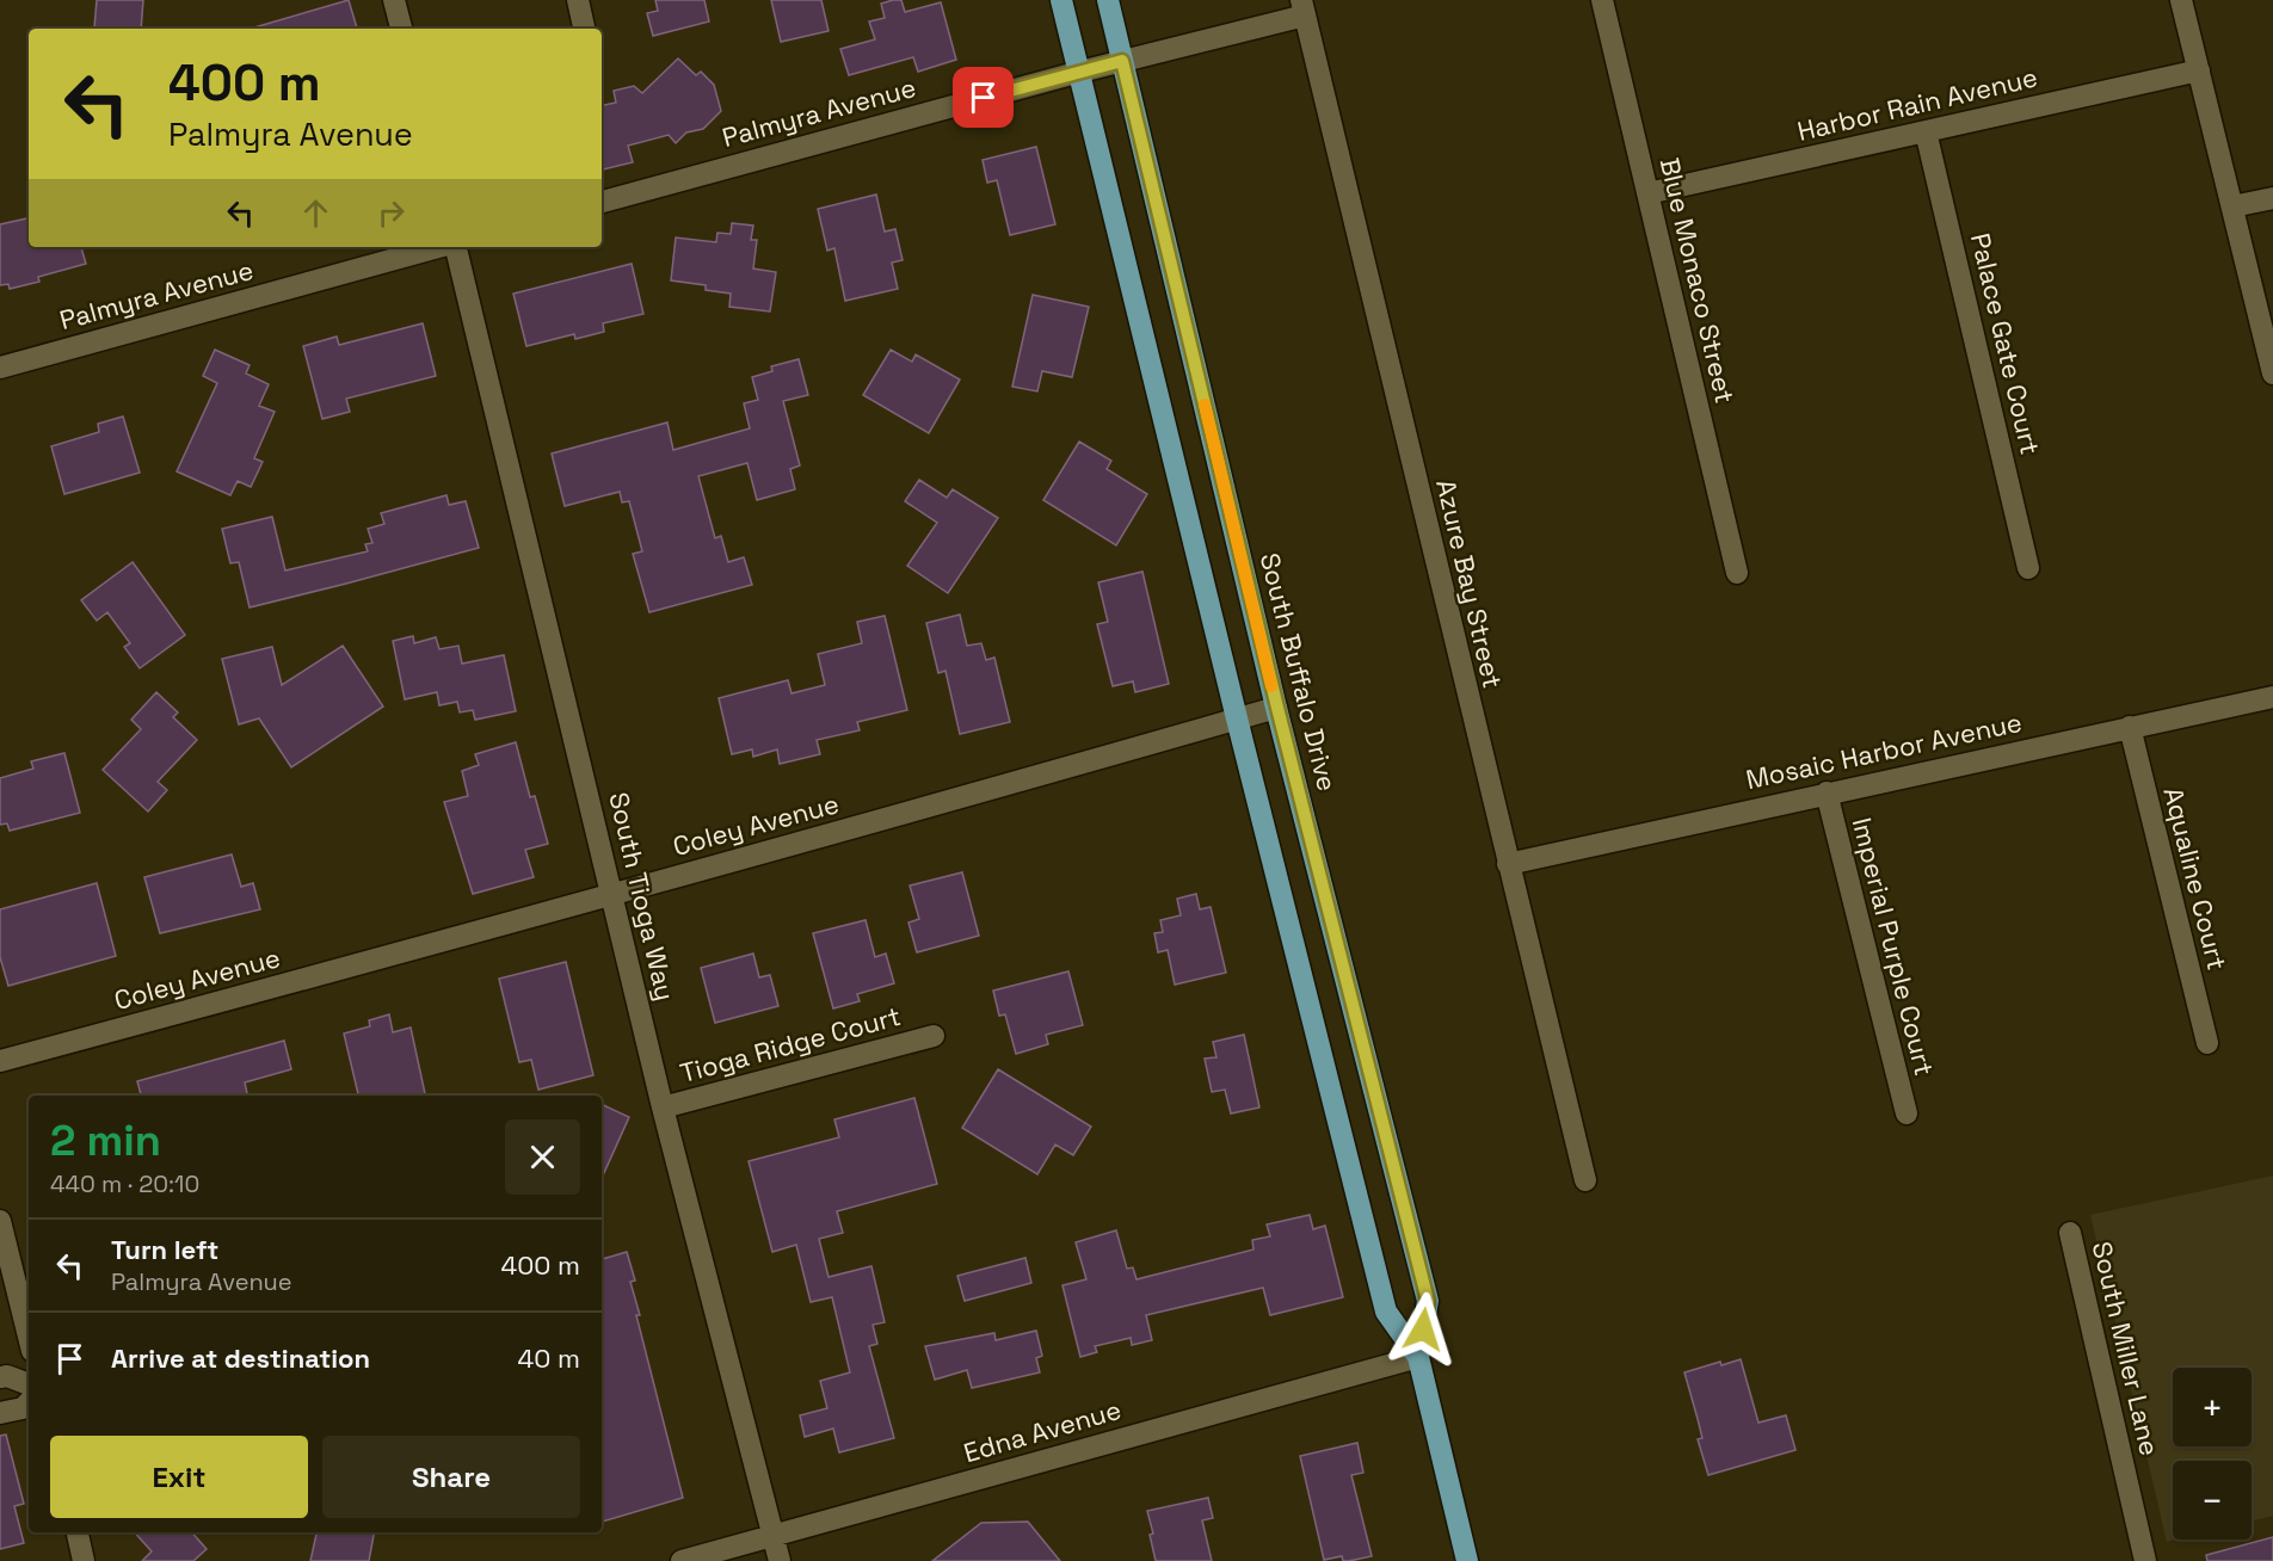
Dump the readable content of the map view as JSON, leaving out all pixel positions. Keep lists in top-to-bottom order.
{
  "streets": {
    "main road": ["South Buffalo Drive"],
    "street": [
      "Harbor Rain Avenue",
      "Palmyra Avenue",
      "Blue Monaco Street",
      "Palace Gate Court",
      "Azure Bay Street",
      "Mosaic Harbor Avenue",
      "Coley Avenue",
      "Aqualine Court",
      "South Tioga Way",
      "Imperial Purple Court",
      "Tioga Ridge Court",
      "South Miller Lane",
      "Edna Avenue"
    ]
  },
  "crossings": [
    ["Harbor Rain Avenue", "Blue Monaco Street"],
    ["Harbor Rain Avenue", "Palace Gate Court"],
    ["Palmyra Avenue", "Azure Bay Street"],
    ["Palmyra Avenue", "South Buffalo Drive"],
    ["Azure Bay Street", "Mosaic Harbor Avenue"],
    ["South Buffalo Drive", "Coley Avenue"],
    ["South Buffalo Drive", "Edna Avenue"],
    ["Mosaic Harbor Avenue", "Aqualine Court"],
    ["Mosaic Harbor Avenue", "Imperial Purple Court"],
    ["Coley Avenue", "South Tioga Way"],
    ["South Tioga Way", "Tioga Ridge Court"],
    ["South Tioga Way", "Edna Avenue"]
  ],
  "page": {
    "turn": ["400 m", "Palmyra Avenue"],
    "heading": ["2 min", "440 m · 20:10"],
    "list": [
      {
        "name": "Turn left",
        "note": "Palmyra Avenue",
        "value": "400 m"
      },
      {
        "name": "Arrive at destination",
        "value": "40 m"
      }
    ],
    "map_buttons": ["+", "−"],
    "buttons": ["Exit", "Share"]
  }
}
